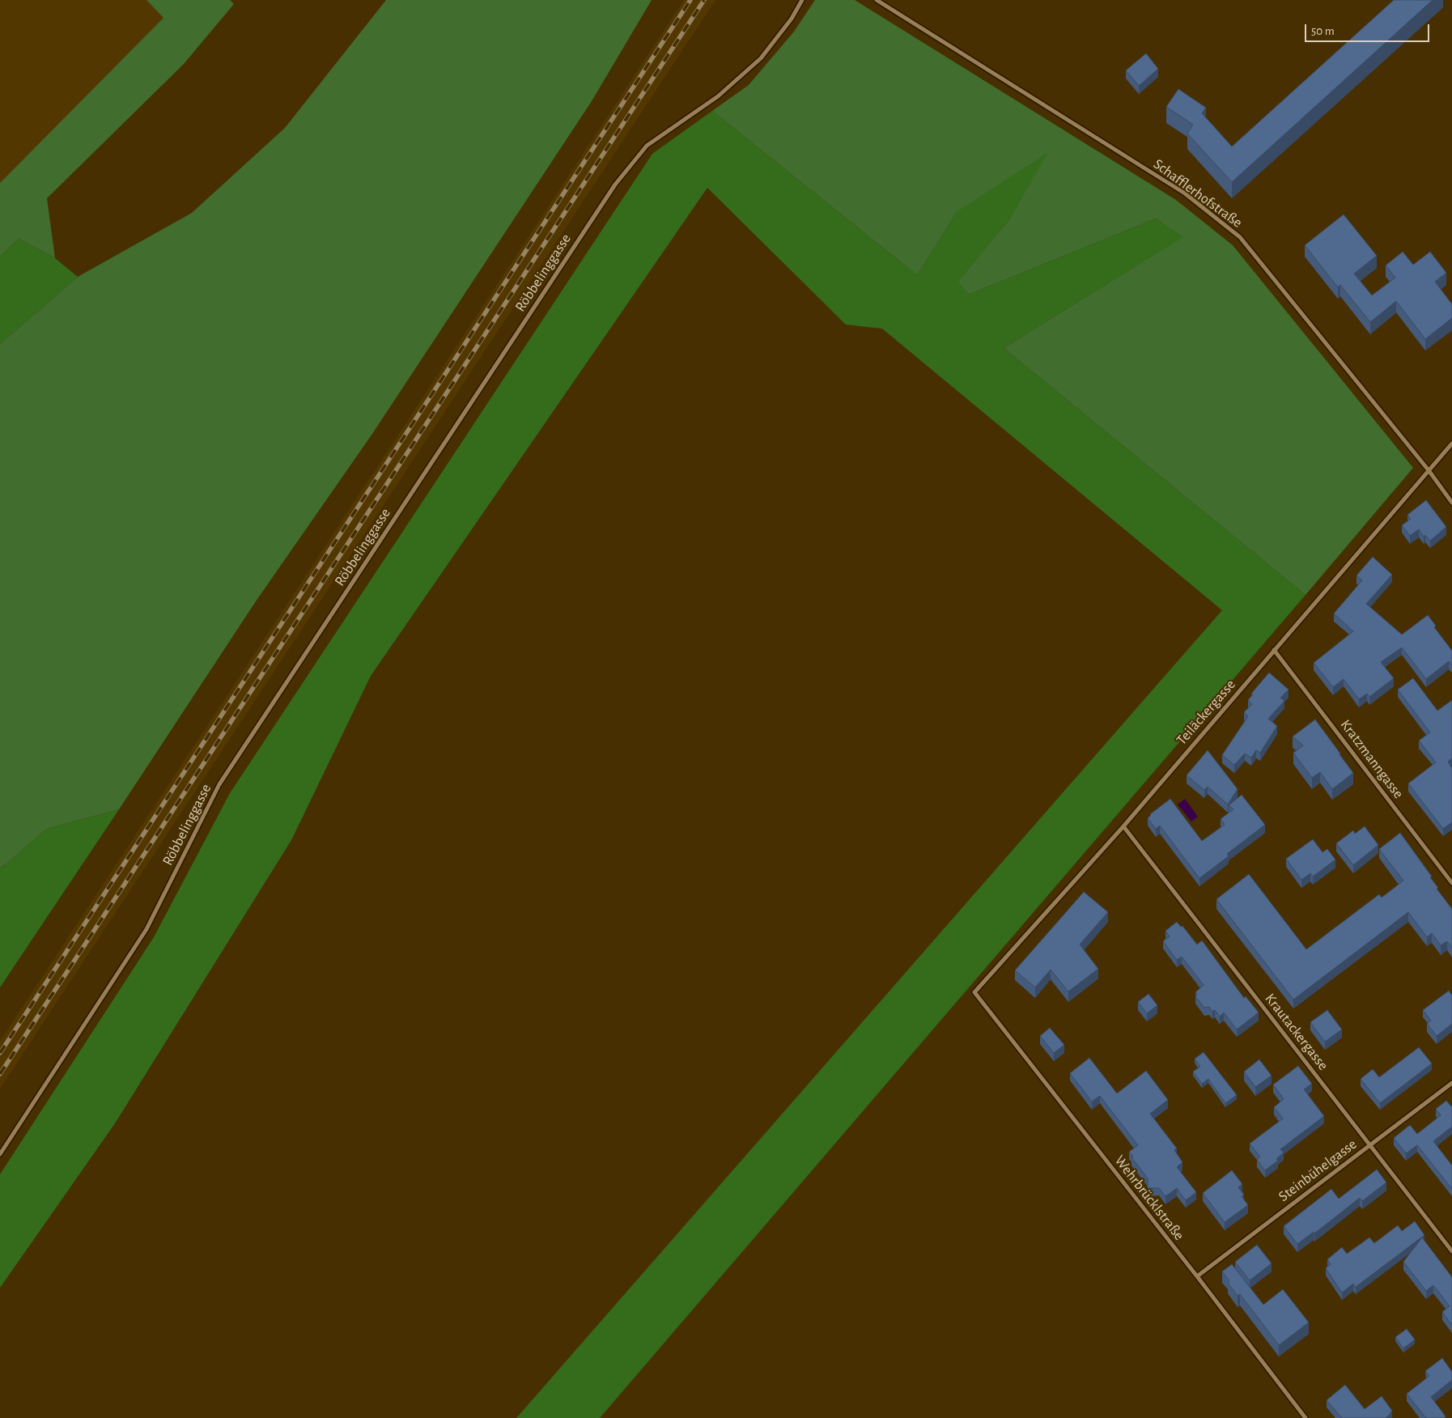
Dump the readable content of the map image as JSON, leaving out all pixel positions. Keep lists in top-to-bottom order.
{
  "streets": {
    "street": [
      "Schafflerhofstraße",
      "Röbbelinggasse",
      "Teiläckergasse",
      "Kratzmanngasse",
      "Krautackergasse",
      "Steinbühelgasse",
      "Wehrbrücklstraße"
    ]
  },
  "crossings": [
    ["Schafflerhofstraße", "Teiläckergasse"],
    ["Teiläckergasse", "Kratzmanngasse"],
    ["Teiläckergasse", "Krautackergasse"],
    ["Teiläckergasse", "Wehrbrücklstraße"],
    ["Krautackergasse", "Steinbühelgasse"],
    ["Steinbühelgasse", "Wehrbrücklstraße"]
  ],
  "scale_bar": "50 m"
}
